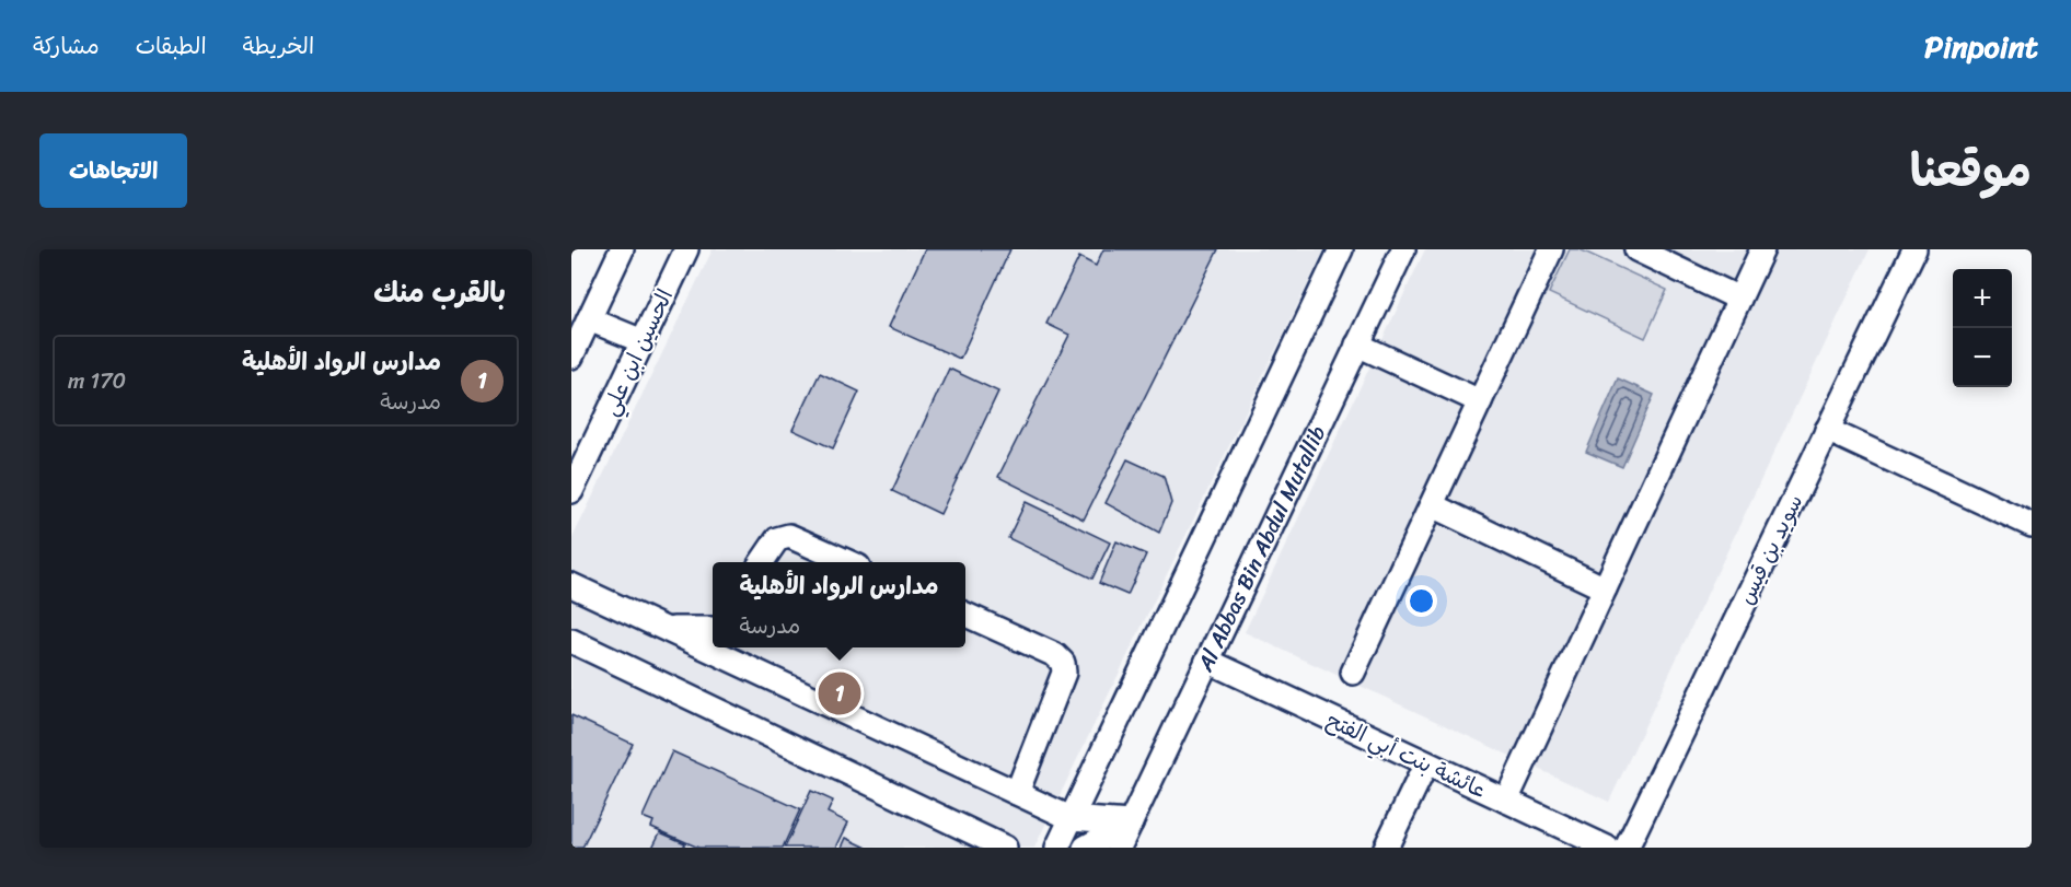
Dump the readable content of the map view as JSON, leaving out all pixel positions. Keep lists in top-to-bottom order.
{
  "streets": {
    "street": [
      "الحسين ابن علي",
      "Al Abbas Bin Abdul Mutallib",
      "سويد بن قيس",
      "عائشة بنت أبي الفتح"
    ]
  },
  "crossings": [
    ["Al Abbas Bin Abdul Mutallib", "عائشة بنت أبي الفتح"]
  ],
  "page": {
    "header": "Pinpoint",
    "nav": ["الخريطة", "الطبقات", "مشاركة"],
    "title": "موقعنا",
    "buttons": "الاتجاهات",
    "heading": "بالقرب منك",
    "map_buttons": ["+", "−"],
    "list": [
      {
        "mark": "1",
        "name": "مدارس الرواد الأهلية",
        "note": "مدرسة",
        "value": "170 m"
      }
    ],
    "popup": ["مدارس الرواد الأهلية", "مدرسة"],
    "pins": "1"
  }
}
